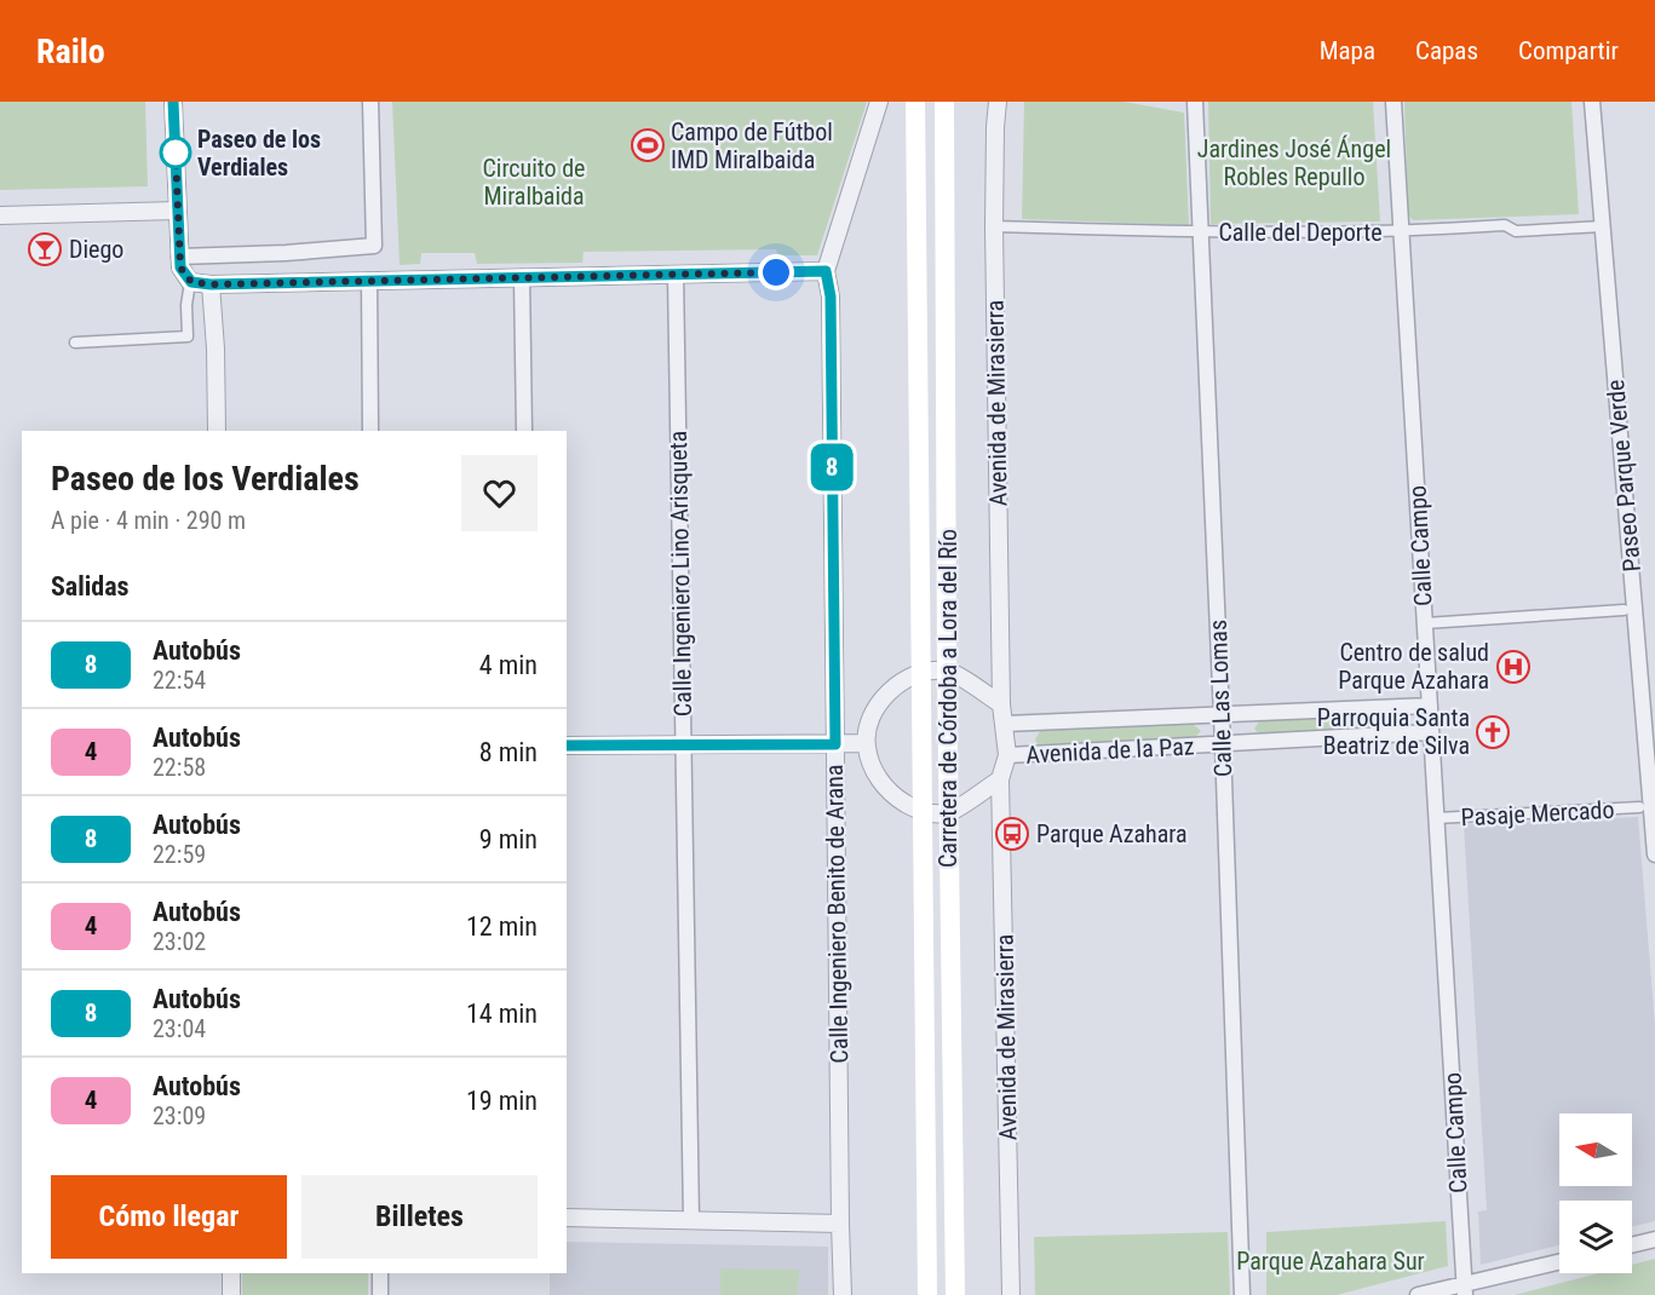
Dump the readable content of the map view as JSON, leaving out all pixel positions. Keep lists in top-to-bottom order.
{
  "streets": {
    "main road": ["Carretera de Córdoba a Lora del Río"],
    "street": [
      "Calle del Deporte",
      "Avenida de Mirasierra",
      "Paseo Parque Verde",
      "Calle Campo",
      "Calle Ingeniero Lino Arisqueta",
      "Calle Las Lomas",
      "Avenida de la Paz",
      "Pasaje Mercado",
      "Calle Ingeniero Benito de Arana"
    ]
  },
  "crossings": [
    ["Calle del Deporte", "Avenida de Mirasierra"],
    ["Calle del Deporte", "Paseo Parque Verde"],
    ["Calle del Deporte", "Calle Campo"],
    ["Calle del Deporte", "Calle Las Lomas"],
    ["Avenida de Mirasierra", "Avenida de la Paz"],
    ["Calle Campo", "Avenida de la Paz"],
    ["Calle Campo", "Pasaje Mercado"],
    ["Calle Las Lomas", "Avenida de la Paz"]
  ],
  "parks": ["Jardines José Ángel Robles Repullo", "Circuito de Miralbaida", "Parque Azahara Sur"],
  "places": {
    "sports": ["Campo de Fútbol IMD Miralbaida"],
    "other": ["Paseo de los Verdiales"],
    "bar": ["Diego"],
    "hospital": ["Centro de salud Parque Azahara"],
    "church": ["Parroquia Santa Beatriz de Silva"],
    "bus stop": ["Parque Azahara"]
  },
  "lines": ["bus line 8"],
  "north": "left",
  "page": {
    "header": "Railo",
    "nav": ["Mapa", "Capas", "Compartir"],
    "on_map": "8",
    "heading": [
      ["Paseo de los Verdiales", "A pie · 4 min · 290 m"],
      "Salidas"
    ],
    "list": [
      {
        "mark": "8",
        "name": "Autobús",
        "note": "22:54",
        "value": "4 min"
      },
      {
        "mark": "4",
        "name": "Autobús",
        "note": "22:58",
        "value": "8 min"
      },
      {
        "mark": "8",
        "name": "Autobús",
        "note": "22:59",
        "value": "9 min"
      },
      {
        "mark": "4",
        "name": "Autobús",
        "note": "23:02",
        "value": "12 min"
      },
      {
        "mark": "8",
        "name": "Autobús",
        "note": "23:04",
        "value": "14 min"
      },
      {
        "mark": "4",
        "name": "Autobús",
        "note": "23:09",
        "value": "19 min"
      }
    ],
    "buttons": ["Cómo llegar", "Billetes"]
  }
}
